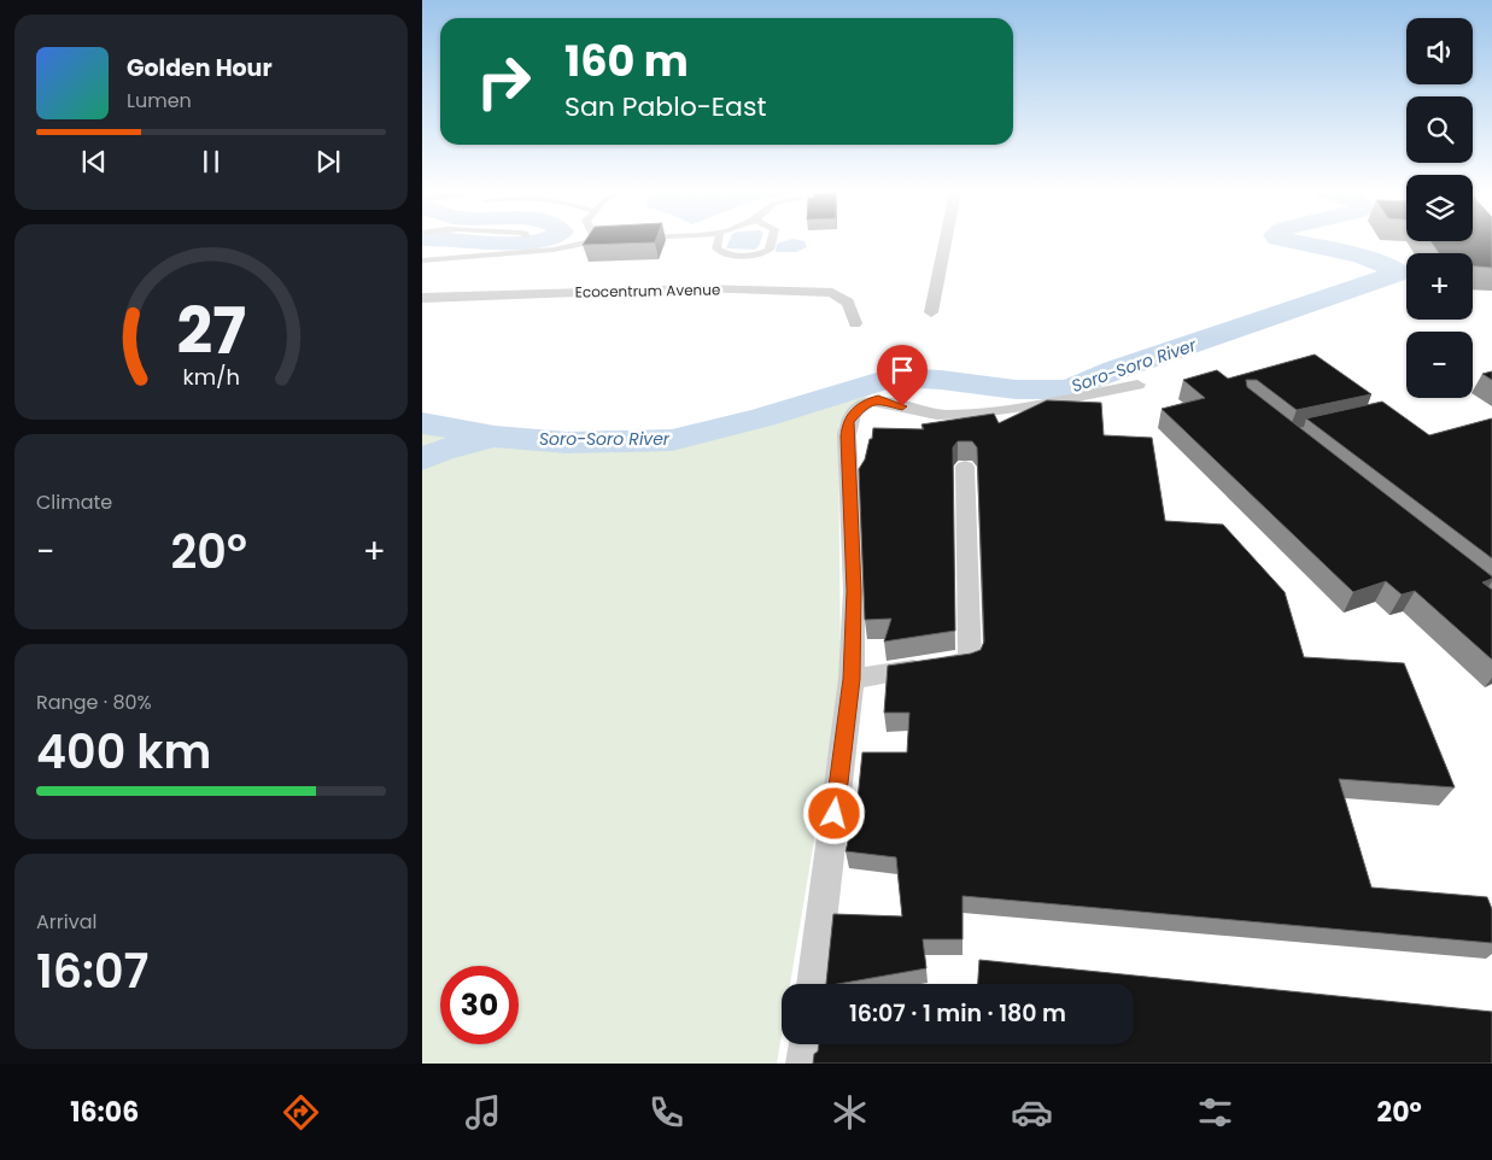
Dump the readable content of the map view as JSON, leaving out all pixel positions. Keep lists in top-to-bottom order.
{
  "streets": {
    "street": ["Ecocentrum Avenue"]
  },
  "water": ["Soro-Soro River"],
  "page": {
    "map_buttons": ["+", "−"],
    "turn": ["160 m", "San Pablo-East"],
    "song": ["Golden Hour", "Lumen"],
    "tile": [
      "Climate",
      ["Range · 80%", "400 km"],
      ["Arrival", "16:07"]
    ],
    "heat": ["−", "20°", "+"],
    "limit": "30",
    "trip": "16:07 · 1 min · 180 m",
    "tabs": ["16:06", "20°"],
    "gauge": ["27", "km/h"]
  }
}
